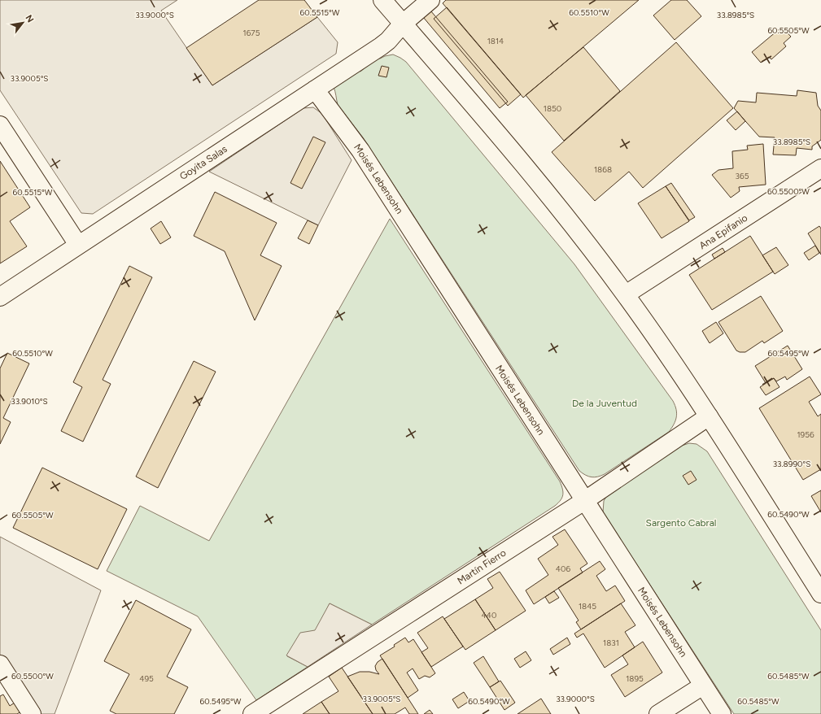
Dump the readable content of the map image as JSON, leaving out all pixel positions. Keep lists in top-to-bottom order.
{
  "streets": {
    "street": [
      "Goyita Salas",
      "Moisés Lebensohn",
      "Ana Epifanio",
      "Martín Fierro"
    ]
  },
  "crossings": [
    ["Goyita Salas", "Moisés Lebensohn"],
    ["Moisés Lebensohn", "Martín Fierro"]
  ],
  "parks": ["De la Juventud", "Sargento Cabral"],
  "house_numbers": [
    "1675",
    "1814",
    "1850",
    "1868",
    "365",
    "1956",
    "406",
    "1845",
    "440",
    "1831",
    "495",
    "1895"
  ],
  "north": "top right",
  "coordinates": [
    "60.5515°W",
    "60.5510°W",
    "33.9000°S",
    "33.8985°S",
    "60.5505°W",
    "33.9005°S",
    "60.5500°W",
    "60.5495°W",
    "33.9010°S",
    "33.8990°S",
    "60.5490°W",
    "60.5485°W"
  ]
}
